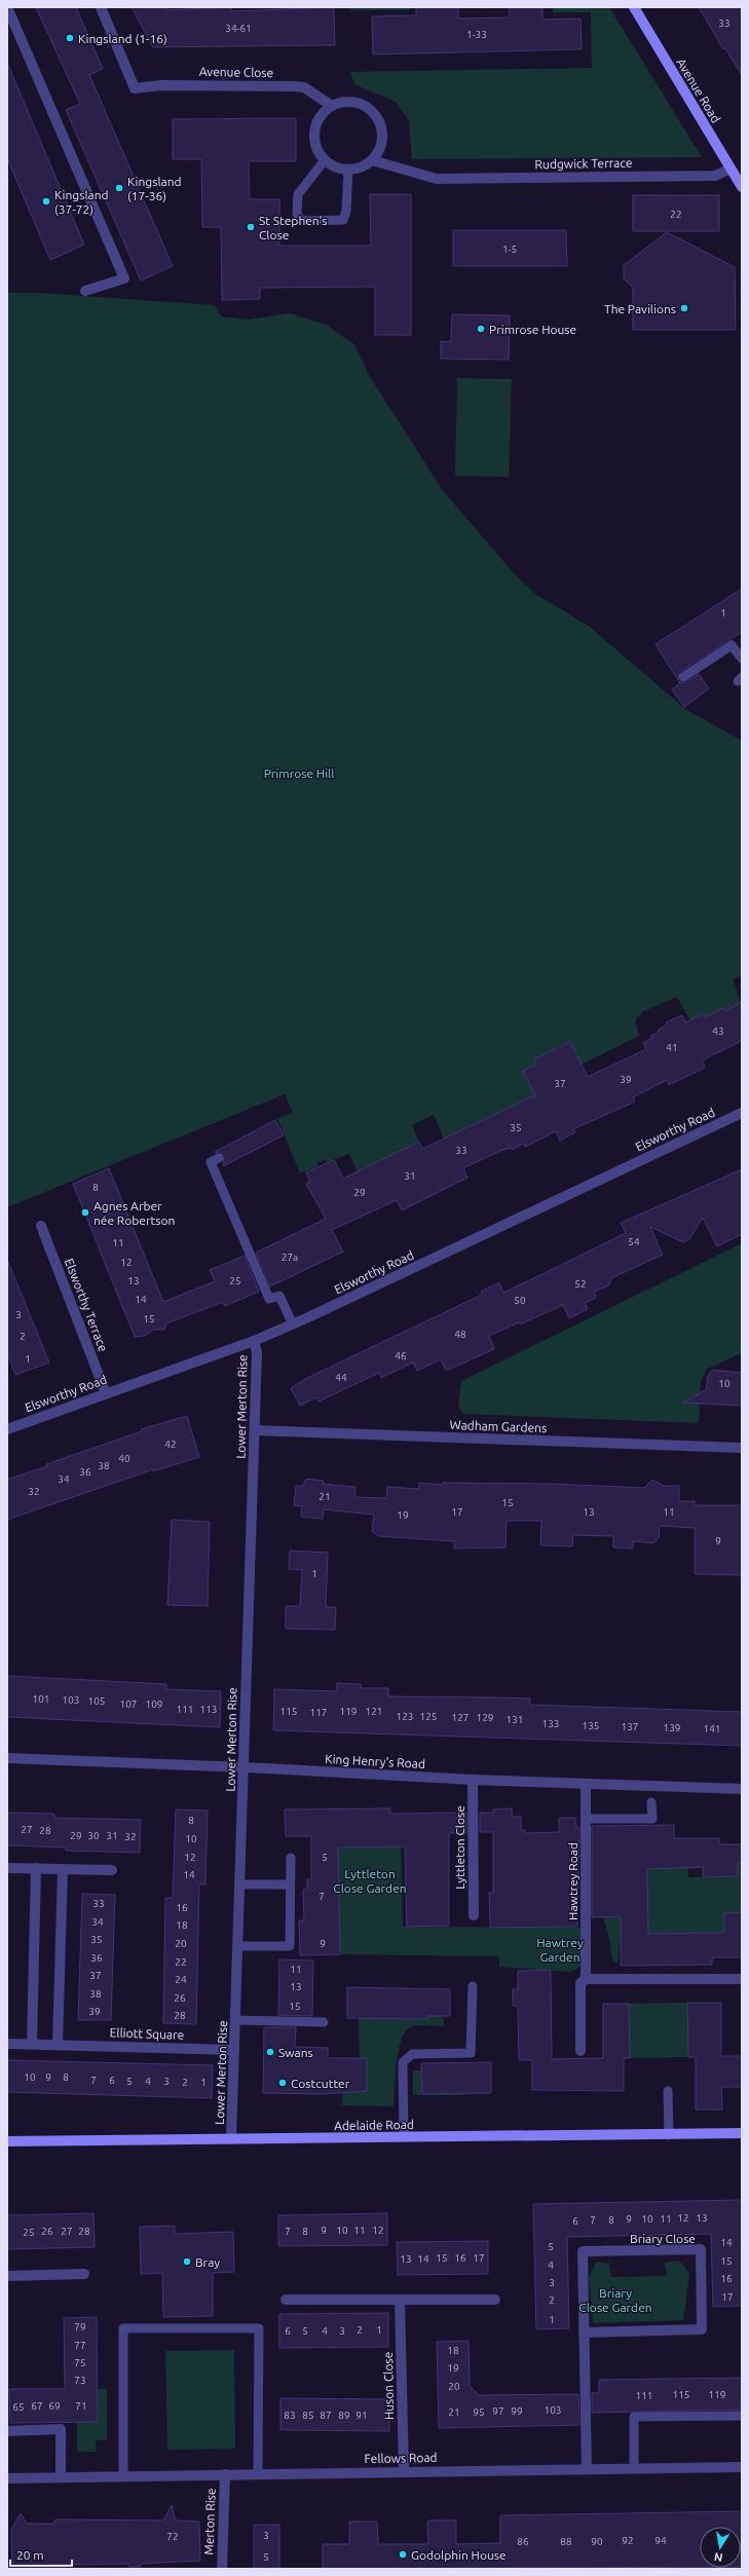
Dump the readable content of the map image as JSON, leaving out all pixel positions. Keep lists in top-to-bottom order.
{
  "streets": {
    "main road": ["Avenue Road", "Adelaide Road"],
    "street": [
      "Avenue Close",
      "Rudgwick Terrace",
      "Elsworthy Road",
      "Elsworthy Terrace",
      "Lower Merton Rise",
      "Wadham Gardens",
      "King Henry's Road",
      "Lyttleton Close",
      "Hawtrey Road",
      "Elliott Square",
      "Briary Close",
      "Huson Close",
      "Fellows Road",
      "Merton Rise"
    ]
  },
  "crossings": [
    ["Avenue Close", "Rudgwick Terrace"],
    ["Avenue Road", "Rudgwick Terrace"],
    ["Elsworthy Road", "Elsworthy Terrace"],
    ["Elsworthy Road", "Lower Merton Rise"],
    ["Lower Merton Rise", "Wadham Gardens"],
    ["Lower Merton Rise", "King Henry's Road"],
    ["Lower Merton Rise", "Elliott Square"],
    ["Lower Merton Rise", "Adelaide Road"],
    ["King Henry's Road", "Lyttleton Close"],
    ["King Henry's Road", "Hawtrey Road"],
    ["Briary Close", "Fellows Road"],
    ["Huson Close", "Fellows Road"],
    ["Fellows Road", "Merton Rise"]
  ],
  "parks": [
    "Primrose Hill",
    "Lyttleton Close Garden",
    "Hawtrey Garden",
    "Briary Close Garden"
  ],
  "places": [
    "Kingsland (1-16)",
    "Kingsland (17-36)",
    "Kingsland (37-72)",
    "St Stephen's Close",
    "The Pavilions",
    "Primrose House",
    "Agnes Arber née Robertson",
    "Swans",
    "Costcutter",
    "Bray",
    "Godolphin House"
  ],
  "house_numbers": [
    "33",
    "34-61",
    "1-33",
    "22",
    "1-5",
    "1",
    "43",
    "41",
    "39",
    "37",
    "35",
    "33",
    "31",
    "8",
    "29",
    "54",
    "11",
    "27a",
    "12",
    "13",
    "25",
    "52",
    "14",
    "50",
    "3",
    "15",
    "48",
    "2",
    "46",
    "1",
    "44",
    "10",
    "42",
    "40",
    "38",
    "36",
    "34",
    "32",
    "21",
    "15",
    "17",
    "13",
    "11",
    "19",
    "9",
    "1",
    "101",
    "103",
    "105",
    "107",
    "109",
    "111",
    "113",
    "115",
    "119",
    "121",
    "117",
    "123",
    "125",
    "127",
    "129",
    "131",
    "133",
    "135",
    "137",
    "139",
    "141",
    "8",
    "27",
    "28",
    "29",
    "30",
    "31",
    "32",
    "10",
    "12",
    "5",
    "14",
    "7",
    "33",
    "16",
    "34",
    "18",
    "35",
    "20",
    "9",
    "36",
    "22",
    "11",
    "37",
    "24",
    "13",
    "38",
    "26",
    "15",
    "39",
    "28",
    "10",
    "9",
    "8",
    "7",
    "6",
    "5",
    "4",
    "3",
    "2",
    "1",
    "12",
    "13",
    "9",
    "10",
    "11",
    "7",
    "8",
    "6",
    "9",
    "10",
    "11",
    "12",
    "26",
    "27",
    "28",
    "7",
    "8",
    "25",
    "14",
    "5",
    "15",
    "16",
    "17",
    "13",
    "14",
    "15",
    "4",
    "16",
    "3",
    "17",
    "2",
    "1",
    "79",
    "2",
    "1",
    "6",
    "5",
    "4",
    "3",
    "77",
    "18",
    "75",
    "19",
    "73",
    "20",
    "115",
    "119",
    "111",
    "67",
    "69",
    "71",
    "65",
    "103",
    "97",
    "99",
    "21",
    "95",
    "83",
    "85",
    "87",
    "89",
    "91",
    "3",
    "72",
    "92",
    "94",
    "86",
    "88",
    "90",
    "5"
  ],
  "scale_bar": "20 m",
  "north": "bottom"
}
